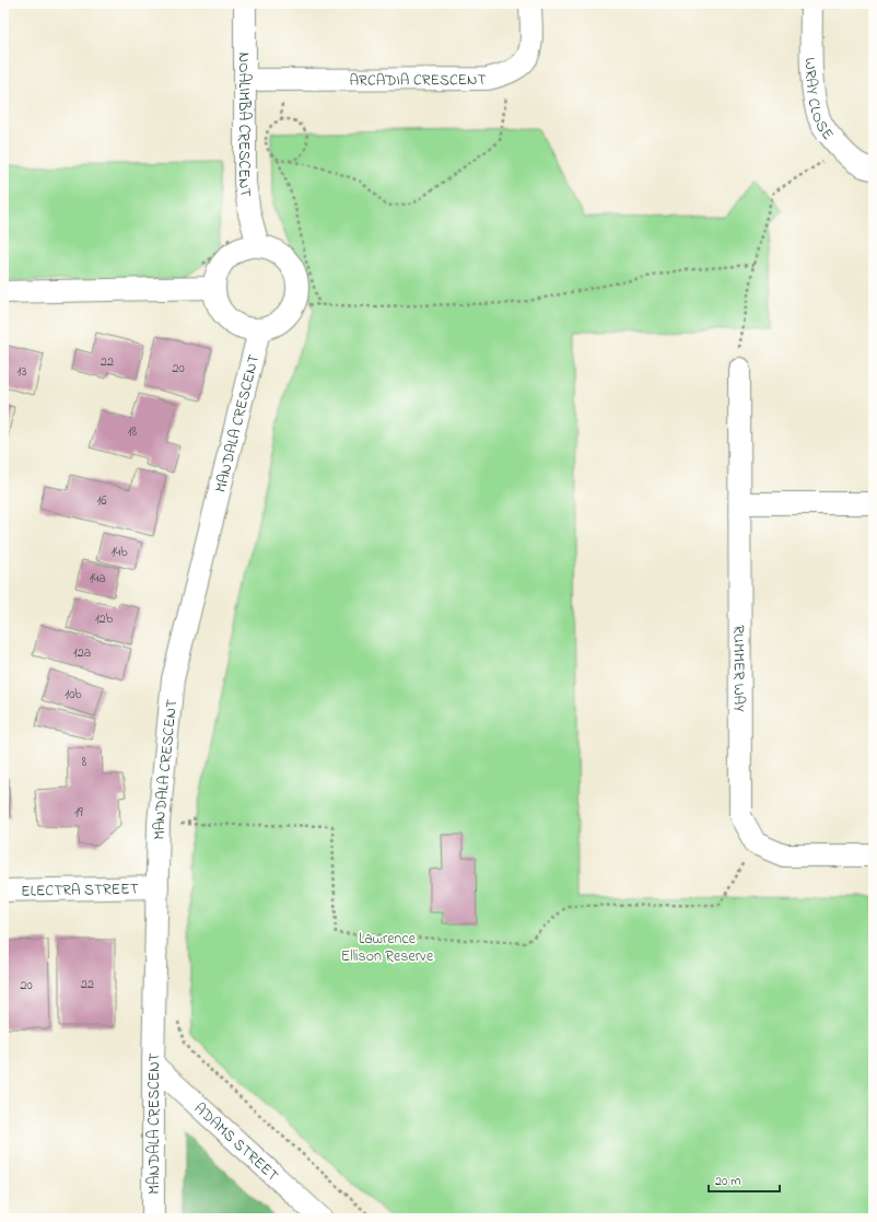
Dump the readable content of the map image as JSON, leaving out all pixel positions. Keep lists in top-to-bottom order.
{
  "streets": {
    "street": [
      "ARCADIA CRESCENT",
      "WRAY CLOSE",
      "NOALIMBA CRESCENT",
      "MANDALA CRESCENT",
      "RUMMER WAY",
      "ELECTRA STREET",
      "ADAMS STREET"
    ]
  },
  "crossings": [
    ["ARCADIA CRESCENT", "NOALIMBA CRESCENT"],
    ["NOALIMBA CRESCENT", "MANDALA CRESCENT"],
    ["MANDALA CRESCENT", "ELECTRA STREET"],
    ["MANDALA CRESCENT", "ADAMS STREET"]
  ],
  "parks": ["Lawrence Ellison Reserve"],
  "house_numbers": [
    "22",
    "20",
    "13",
    "18",
    "16",
    "14b",
    "14a",
    "12b",
    "12a",
    "10b",
    "8",
    "19",
    "22",
    "20"
  ],
  "scale_bar": "20 m"
}
